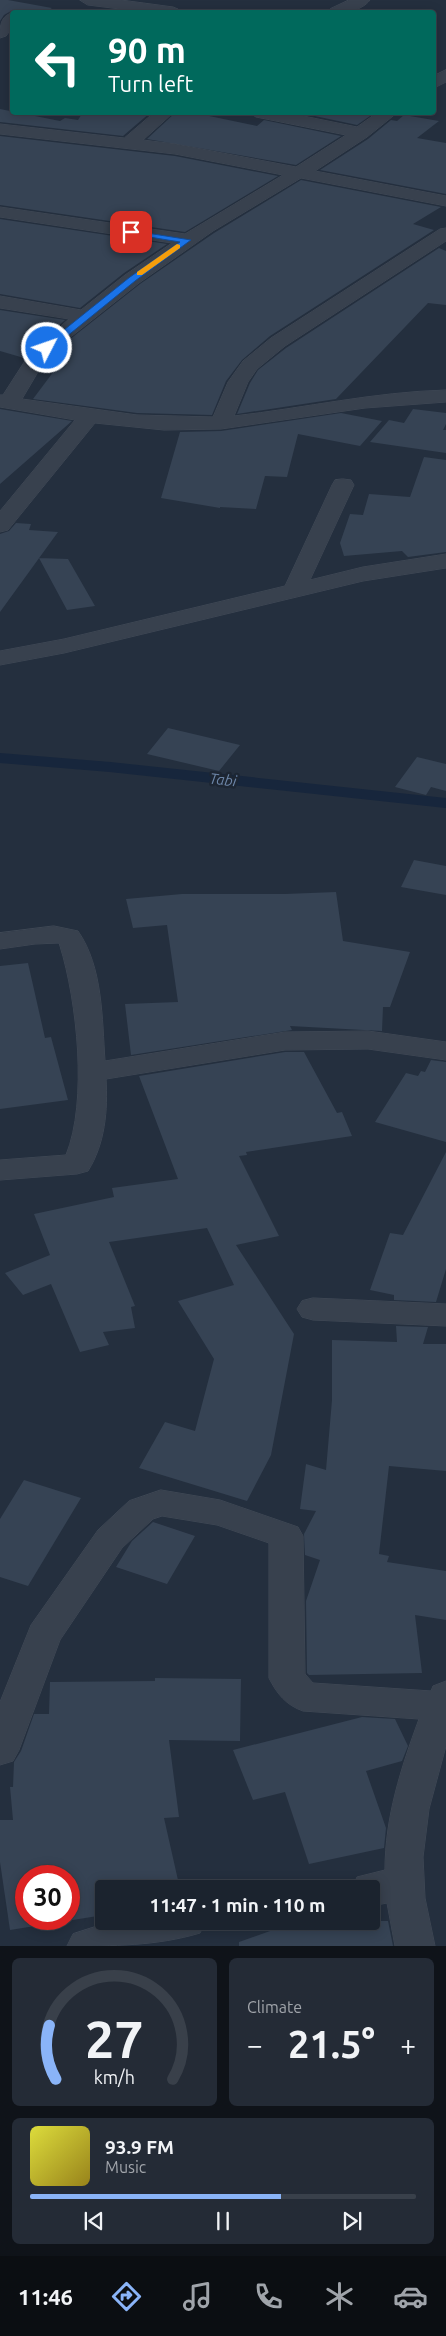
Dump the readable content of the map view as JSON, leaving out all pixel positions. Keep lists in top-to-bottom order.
{
  "water": ["Tabi"],
  "page": {
    "turn": ["90 m", "Turn left"],
    "limit": "30",
    "trip": "11:47 · 1 min · 110 m",
    "tile": "Climate",
    "heat": ["−", "21.5°", "+"],
    "song": ["93.9 FM", "Music"],
    "tabs": "11:46",
    "gauge": ["27", "km/h"]
  }
}
